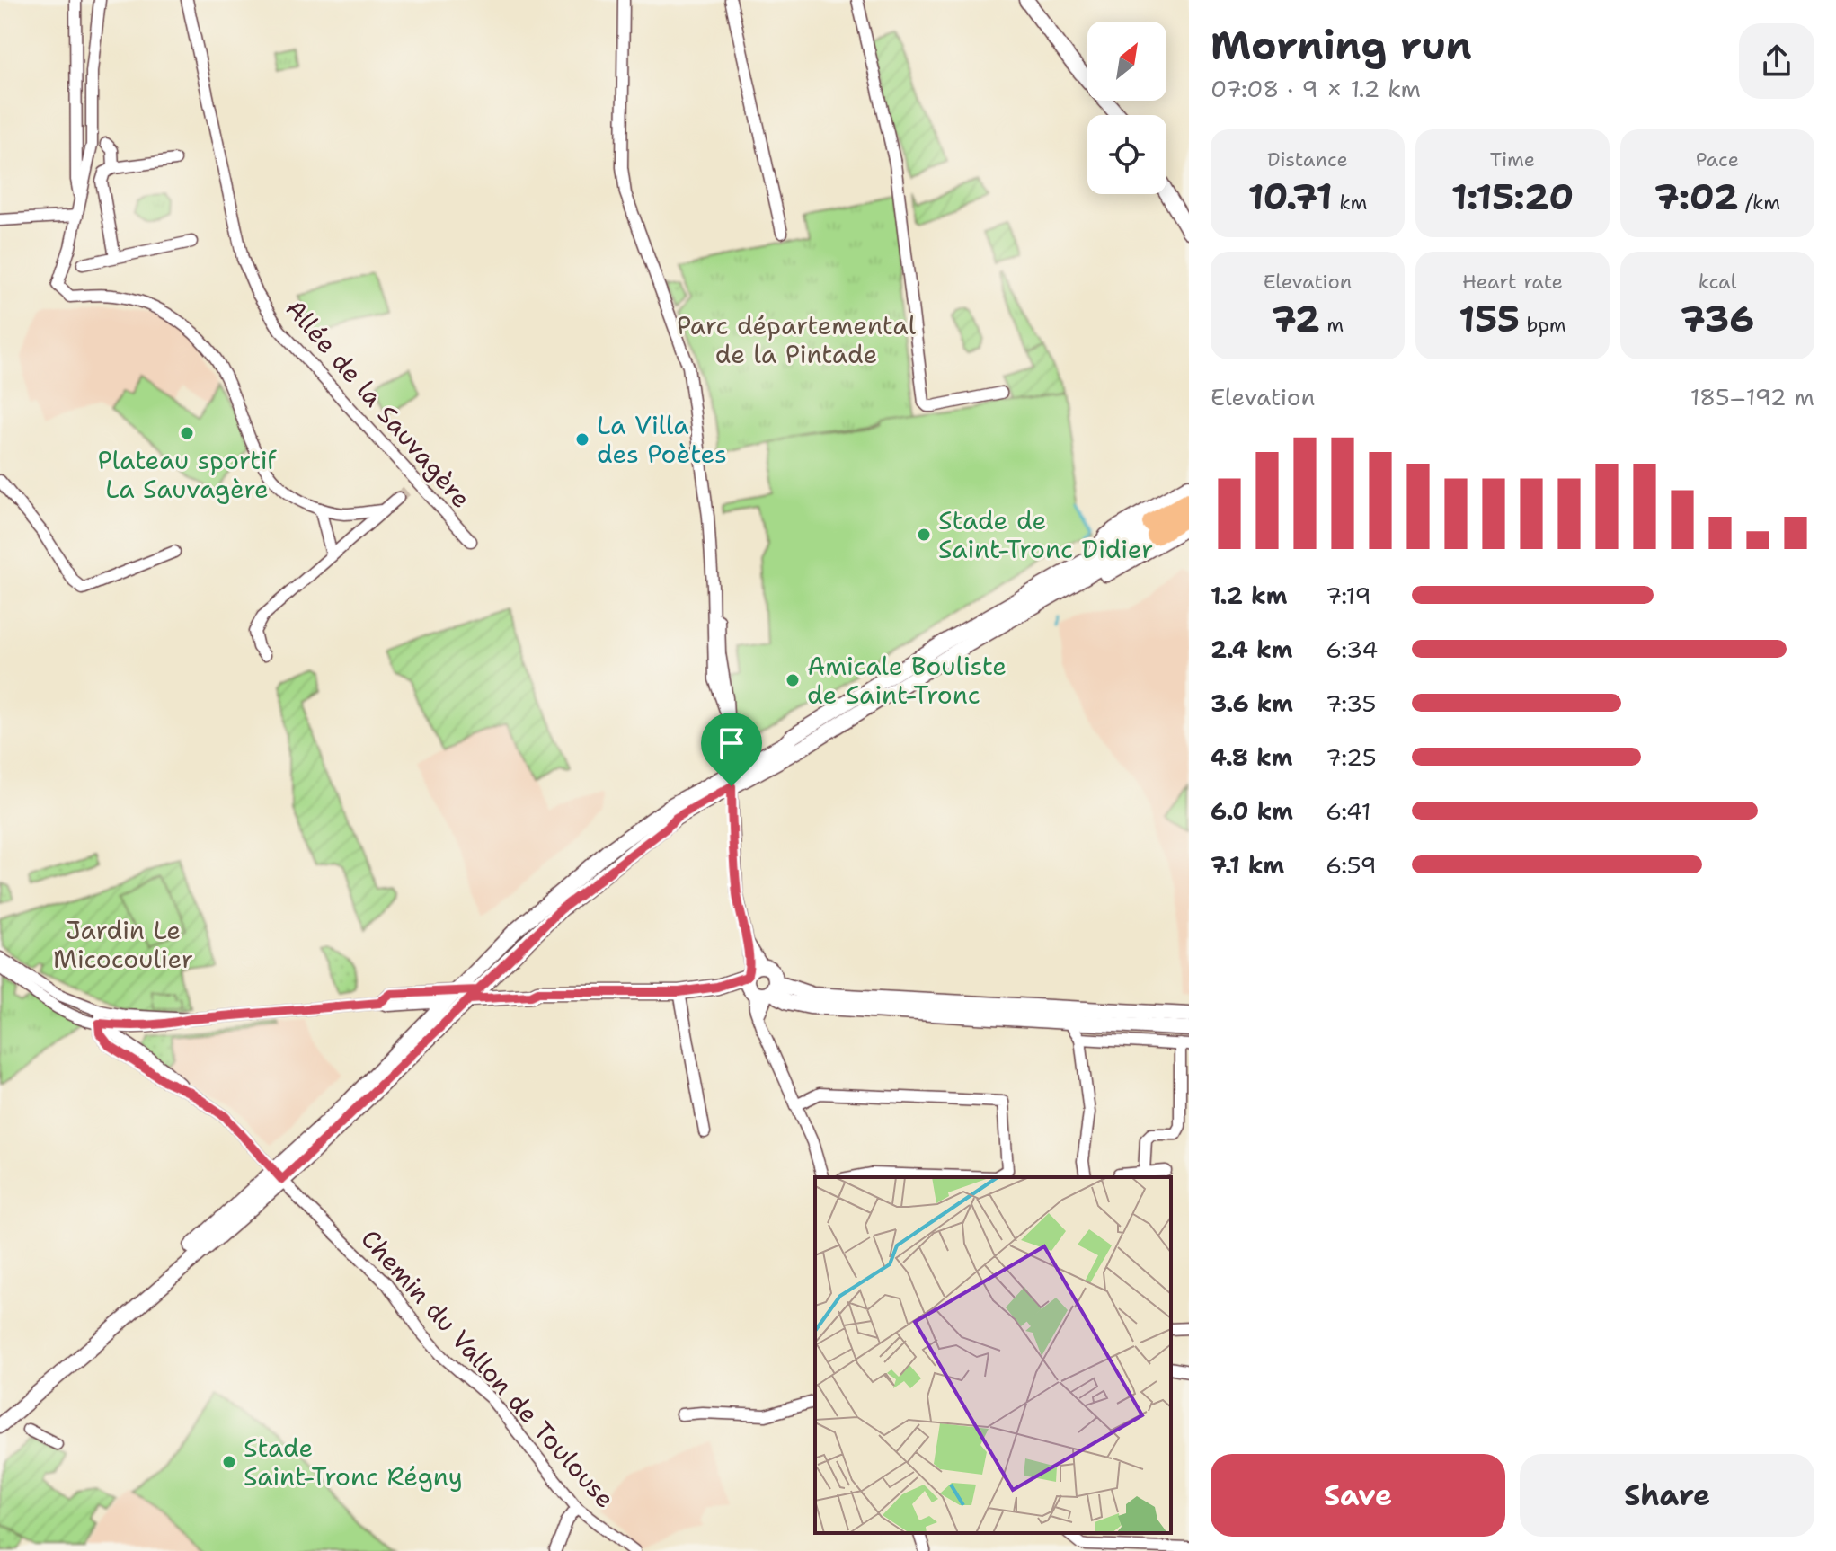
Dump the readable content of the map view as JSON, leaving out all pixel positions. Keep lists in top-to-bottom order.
{
  "streets": {
    "street": ["Allée de la Sauvagère", "Chemin du Vallon de Toulouse"]
  },
  "parks": ["Parc départemental de la Pintade", "Jardin Le Micocoulier"],
  "places": [
    "Plateau sportif La Sauvagère",
    "La Villa des Poètes",
    "Stade de Saint-Tronc Didier",
    "Amicale Bouliste de Saint-Tronc",
    "Stade Saint-Tronc Régny"
  ],
  "north": "top right",
  "page": {
    "heading": ["Morning run", "07:08 · 9 × 1.2 km"],
    "stats": [
      ["Distance", "10.71 km"],
      ["Time", "1:15:20"],
      ["Pace", "7:02 /km"],
      ["Elevation", "72 m"],
      ["Heart rate", "155 bpm"],
      ["kcal", "736"]
    ],
    "chart": ["Elevation", "185–192 m"],
    "list": [
      {
        "name": "1.2 km",
        "note": "7:19"
      },
      {
        "name": "2.4 km",
        "note": "6:34"
      },
      {
        "name": "3.6 km",
        "note": "7:35"
      },
      {
        "name": "4.8 km",
        "note": "7:25"
      },
      {
        "name": "6.0 km",
        "note": "6:41"
      },
      {
        "name": "7.1 km",
        "note": "6:59"
      }
    ],
    "buttons": ["Save", "Share"]
  }
}
